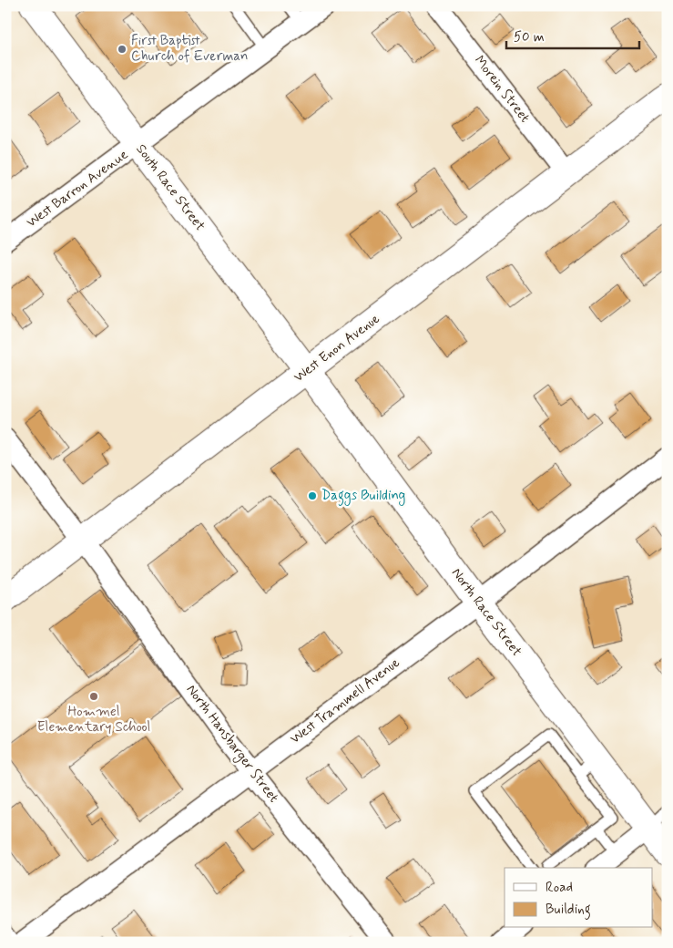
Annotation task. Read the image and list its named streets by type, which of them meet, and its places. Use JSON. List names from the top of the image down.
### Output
{
  "streets": {
    "main road": ["South Race Street", "West Enon Avenue", "North Race Street"],
    "street": [
      "Morein Street",
      "West Barron Avenue",
      "West Trammell Avenue",
      "North Hansbarger Street"
    ]
  },
  "crossings": [
    ["Morein Street", "West Enon Avenue"],
    ["South Race Street", "West Barron Avenue"],
    ["South Race Street", "West Enon Avenue"],
    ["South Race Street", "North Race Street"],
    ["West Enon Avenue", "North Race Street"],
    ["West Enon Avenue", "North Hansbarger Street"],
    ["North Race Street", "West Trammell Avenue"],
    ["West Trammell Avenue", "North Hansbarger Street"]
  ],
  "places": ["First Baptist Church of Everman", "Daggs Building", "Hommel Elementary School"],
  "legend": ["Road", "Building"],
  "scale_bar": "50 m"
}
